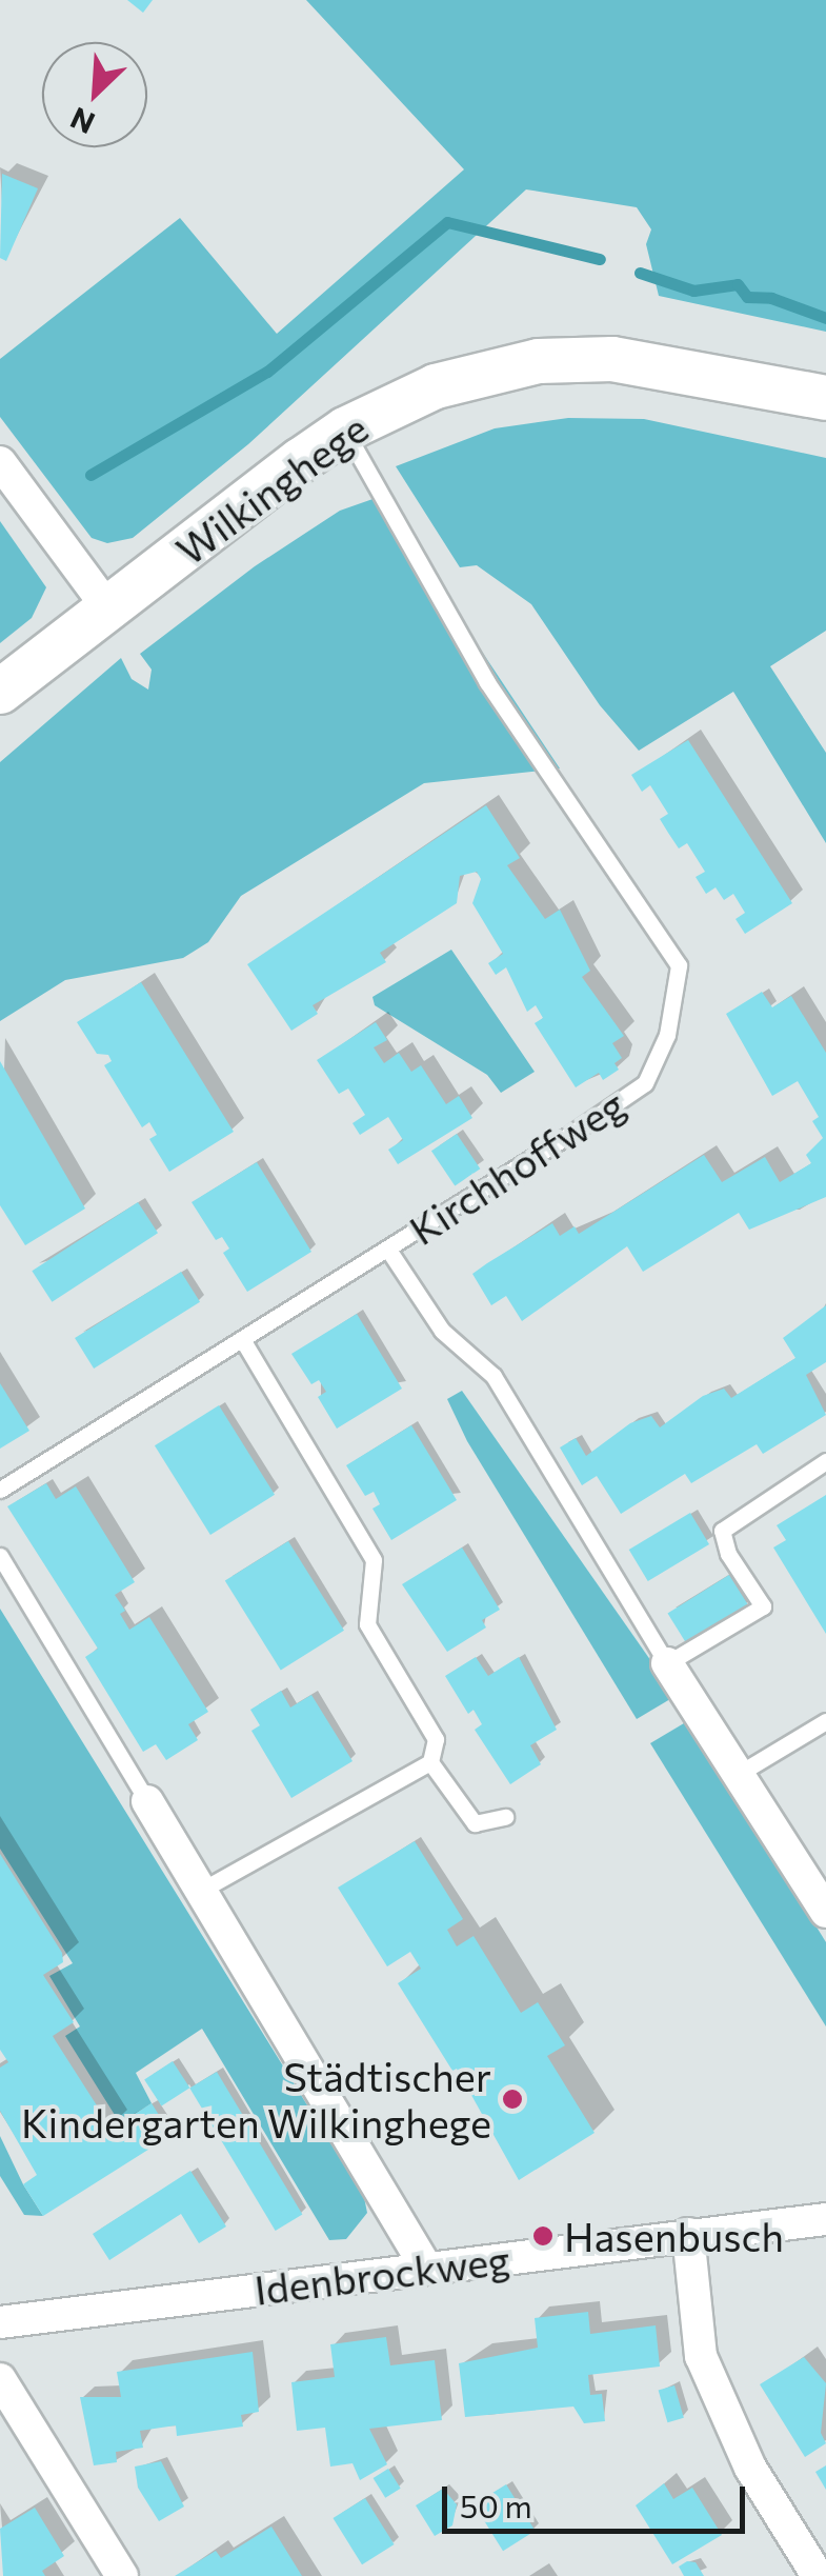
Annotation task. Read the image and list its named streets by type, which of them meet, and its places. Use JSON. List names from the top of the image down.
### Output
{
  "streets": {
    "street": ["Wilkinghege", "Kirchhoffweg", "Idenbrockweg"]
  },
  "crossings": [
    ["Wilkinghege", "Kirchhoffweg"]
  ],
  "places": ["Städtischer Kindergarten Wilkinghege", "Hasenbusch"],
  "scale_bar": "50 m",
  "north": "bottom left"
}
